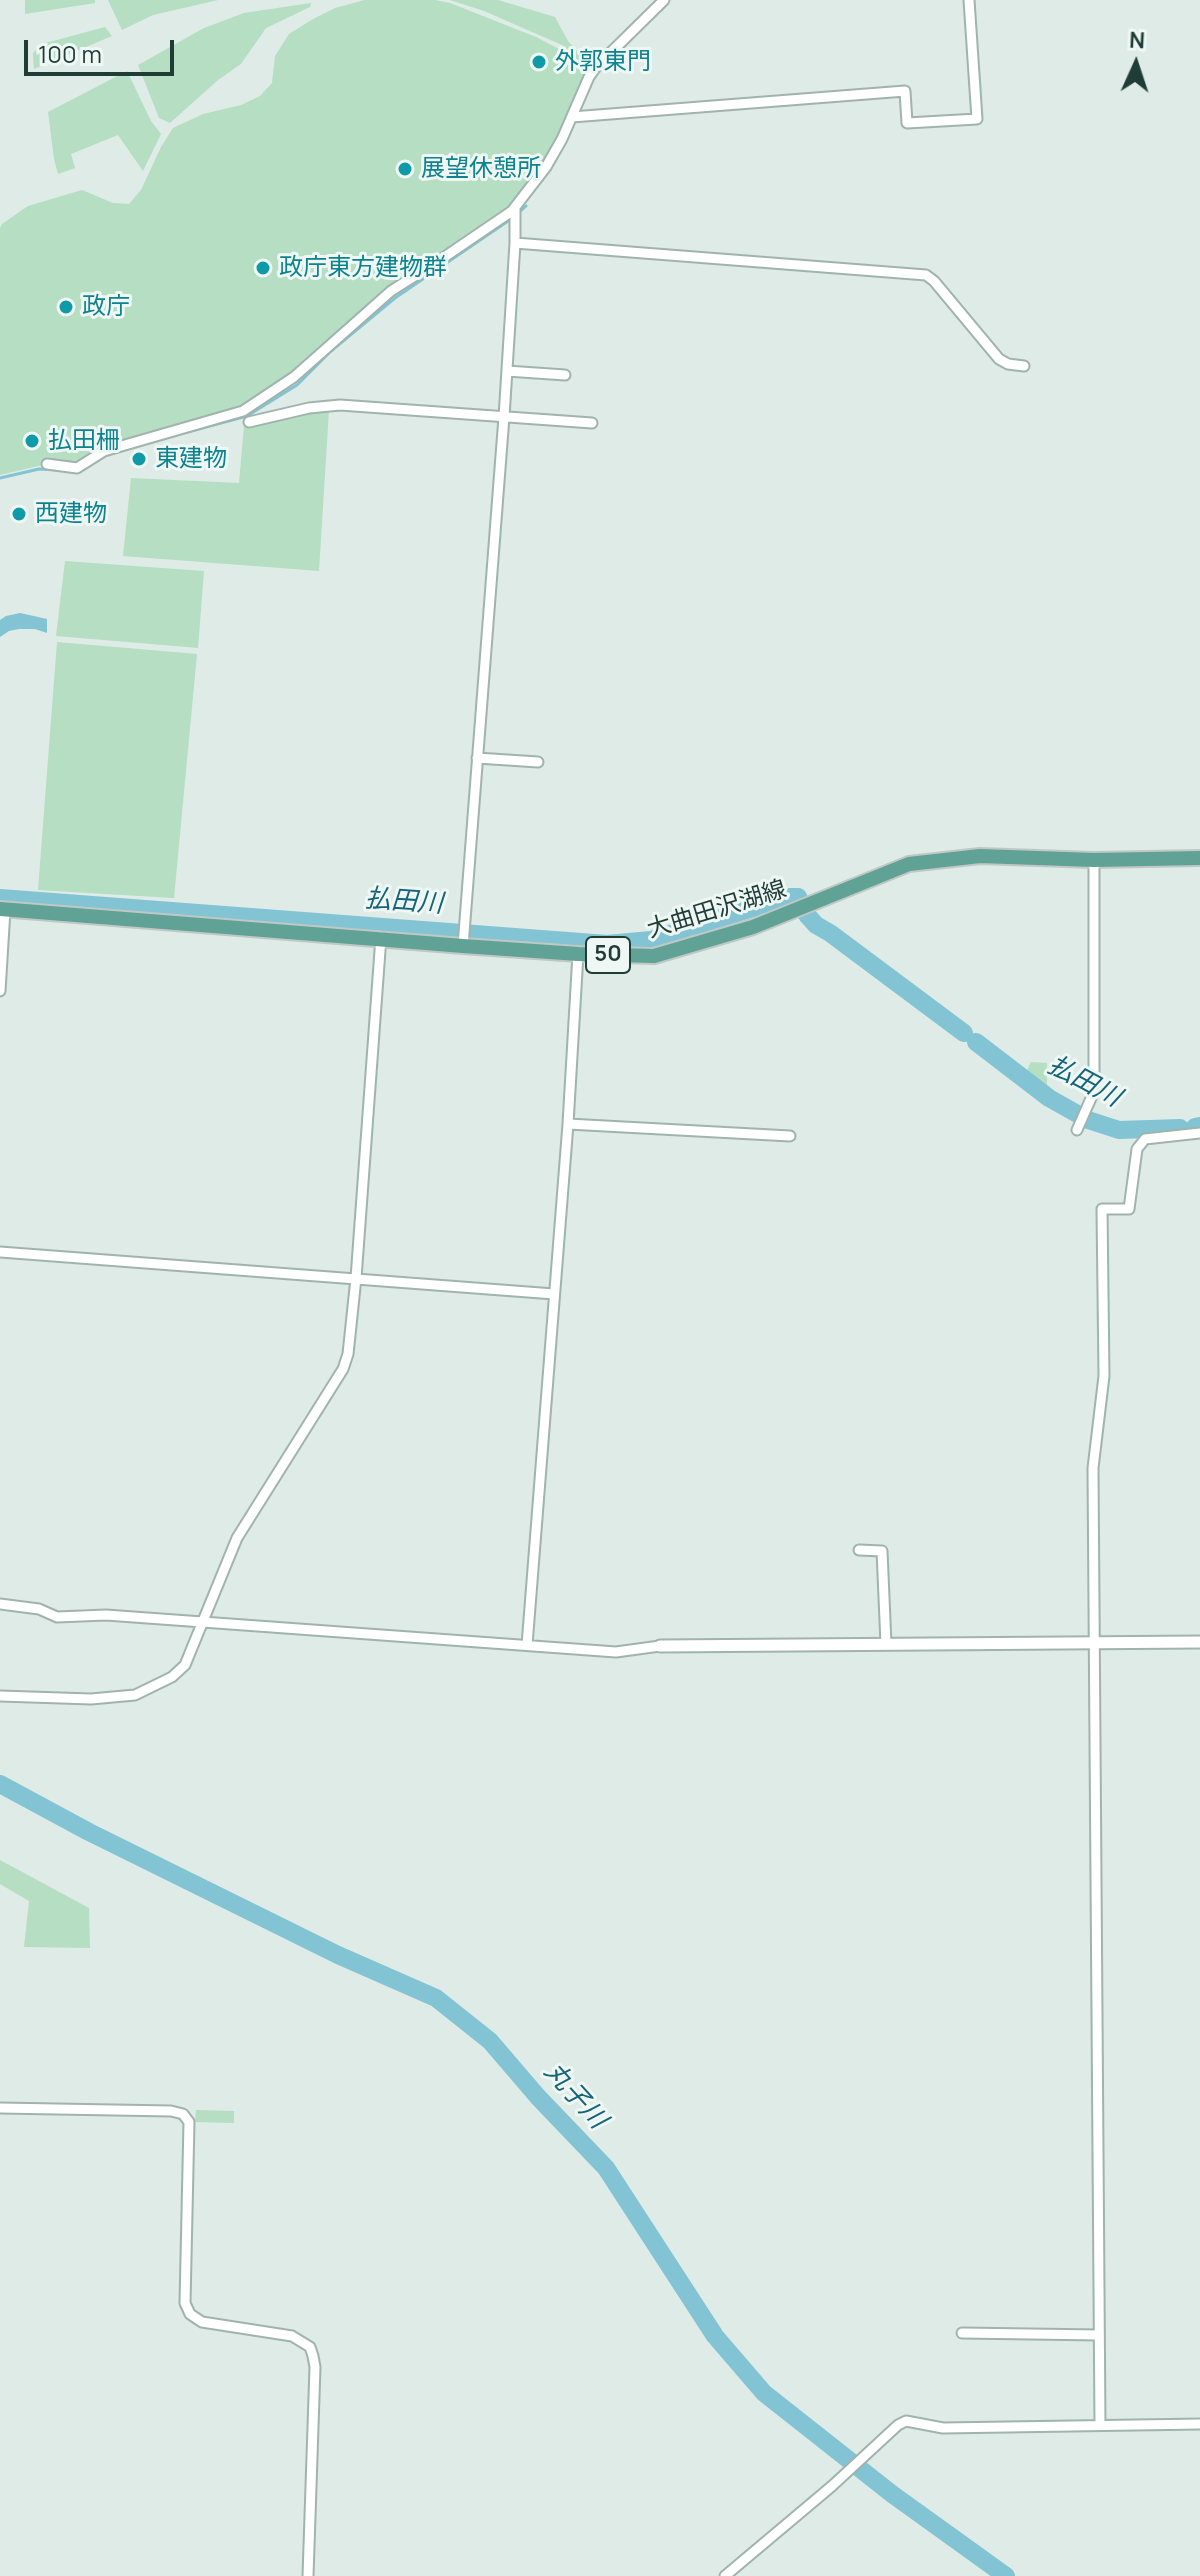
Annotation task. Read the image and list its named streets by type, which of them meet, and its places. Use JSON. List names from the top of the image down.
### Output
{
  "streets": {
    "main road": ["大曲田沢湖線", "50"]
  },
  "water": ["払田川", "丸子川"],
  "places": [
    "外郭東門",
    "展望休憩所",
    "政庁東方建物群",
    "政庁",
    "払田柵",
    "東建物",
    "西建物"
  ],
  "scale_bar": "100 m",
  "north": "top"
}
